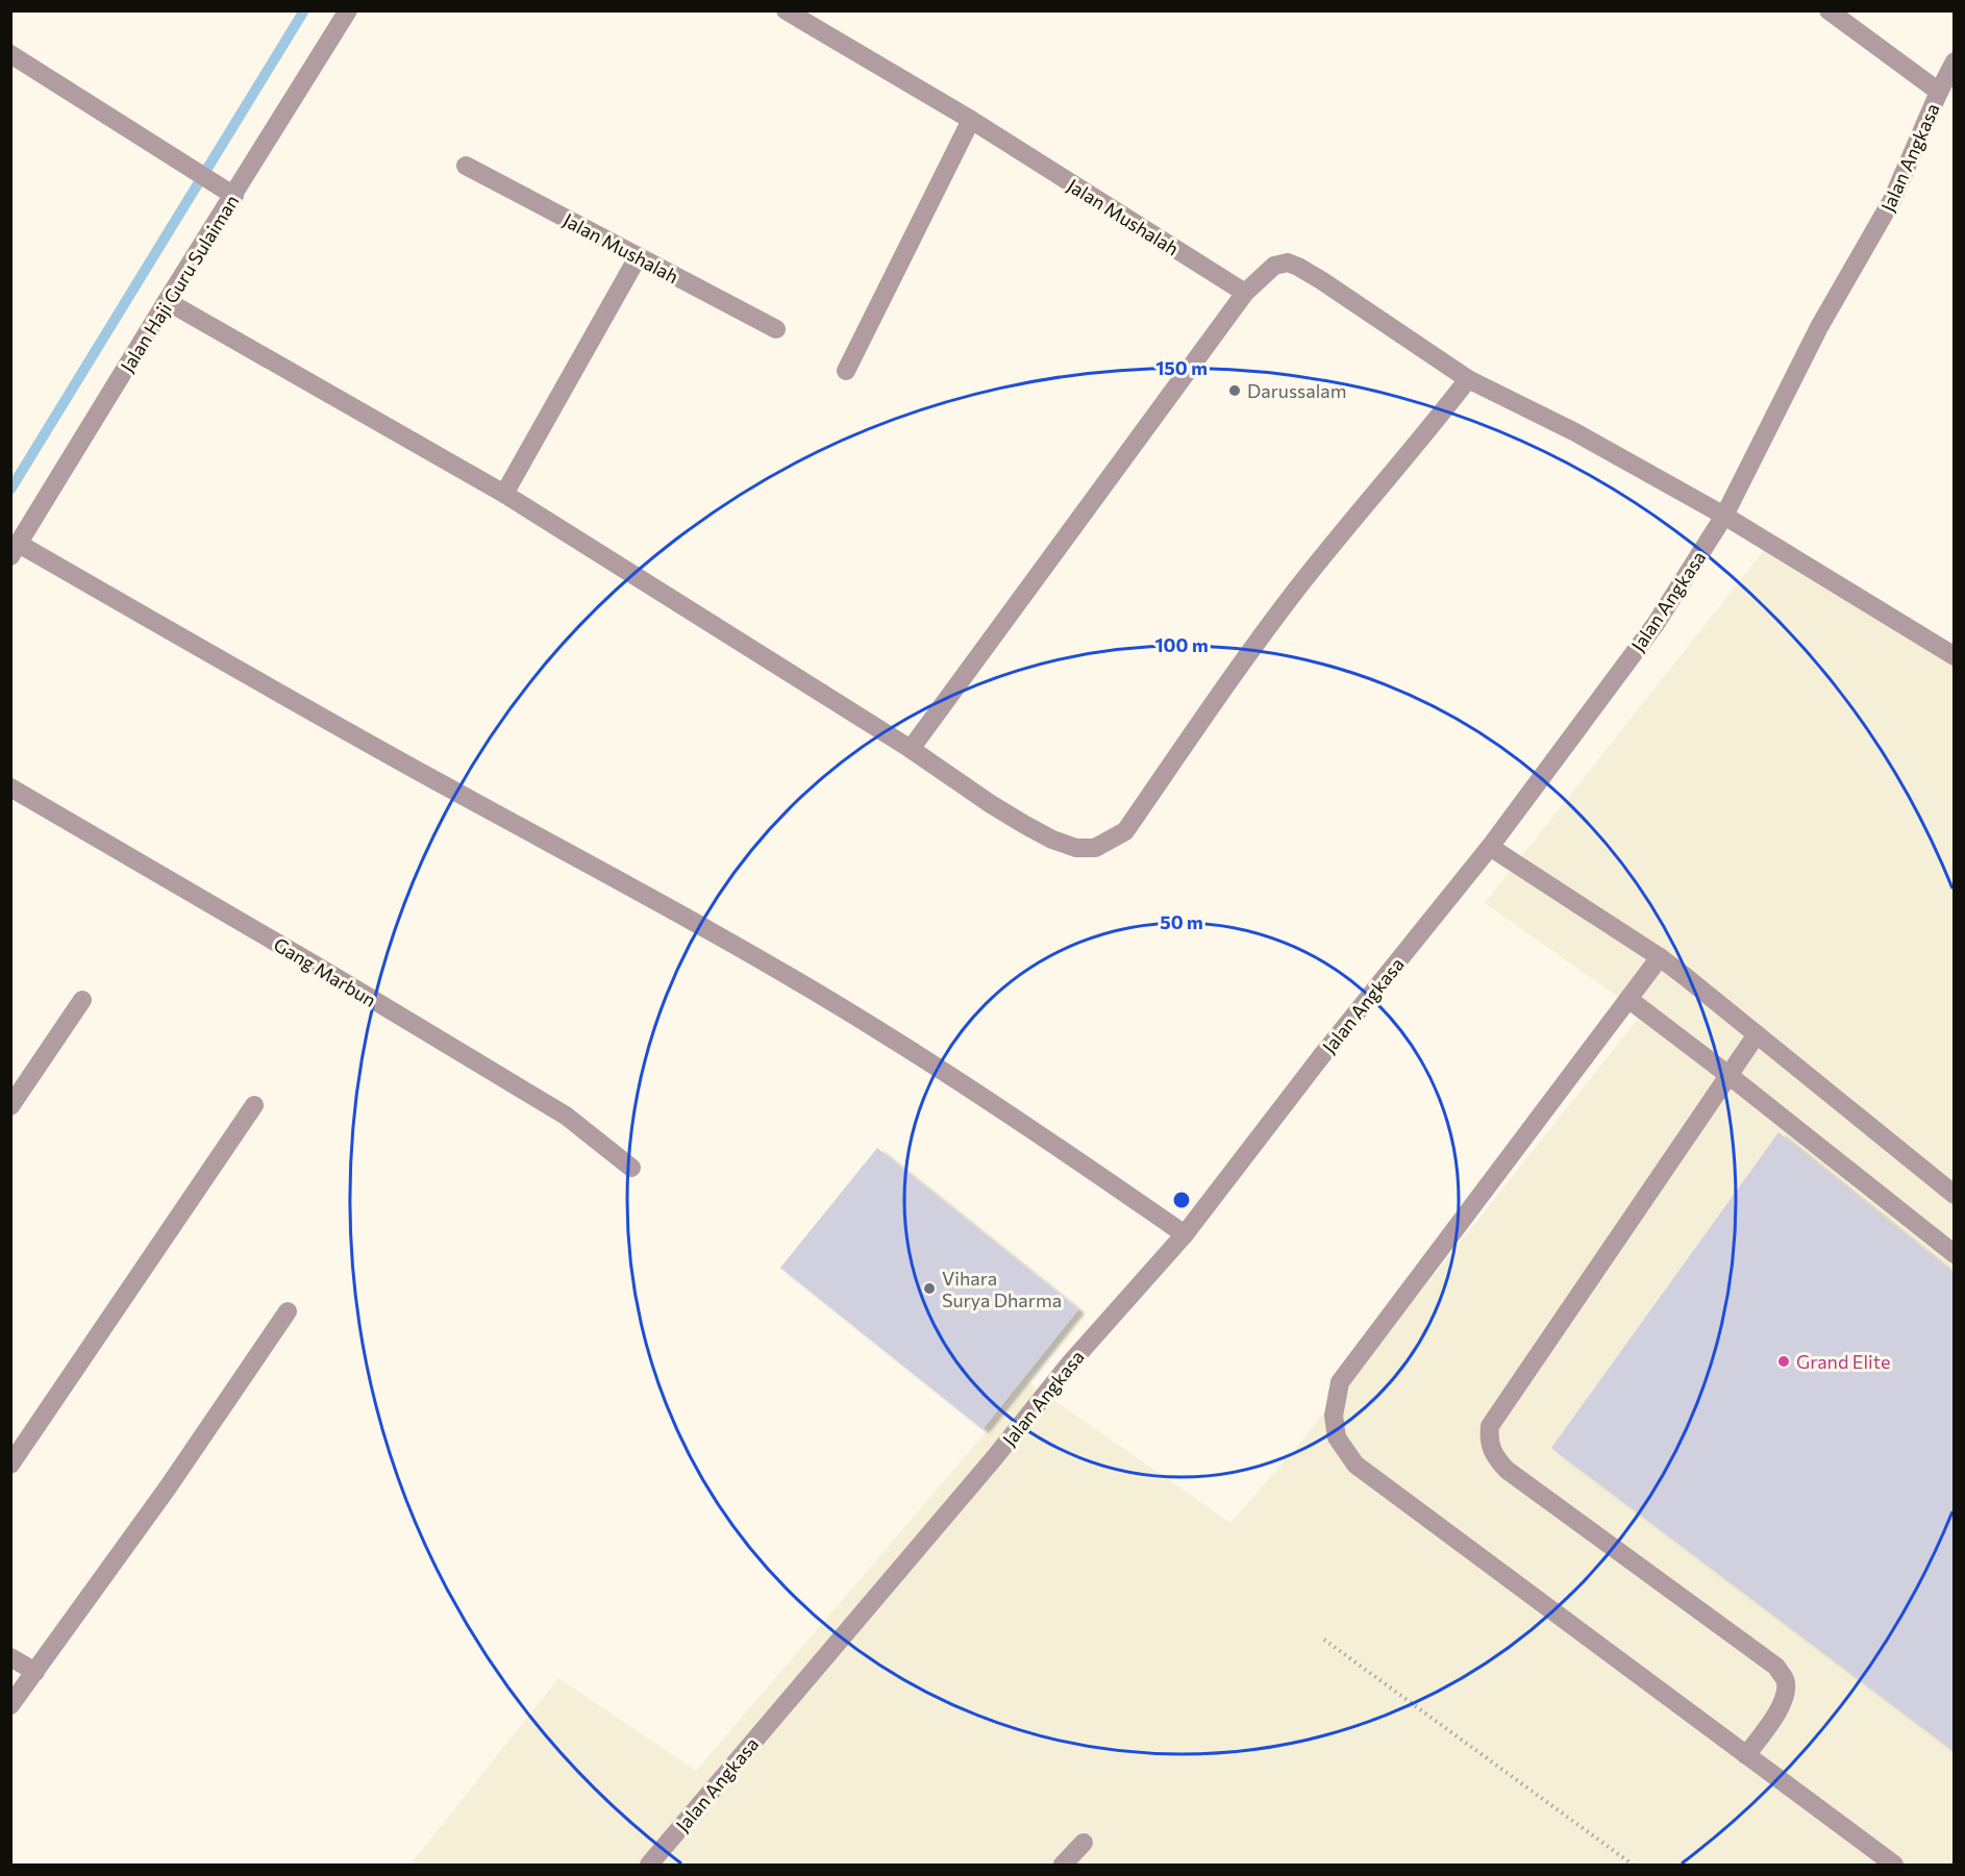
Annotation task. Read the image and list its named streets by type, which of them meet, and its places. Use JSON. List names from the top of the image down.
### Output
{
  "streets": {
    "street": [
      "Jalan Angkasa",
      "Jalan Mushalah",
      "Jalan Haji Guru Sulaiman",
      "Gang Marbun"
    ]
  },
  "places": ["Darussalam", "Vihara Surya Dharma", "Grand Elite"],
  "rings": ["150 m", "100 m", "50 m"]
}
